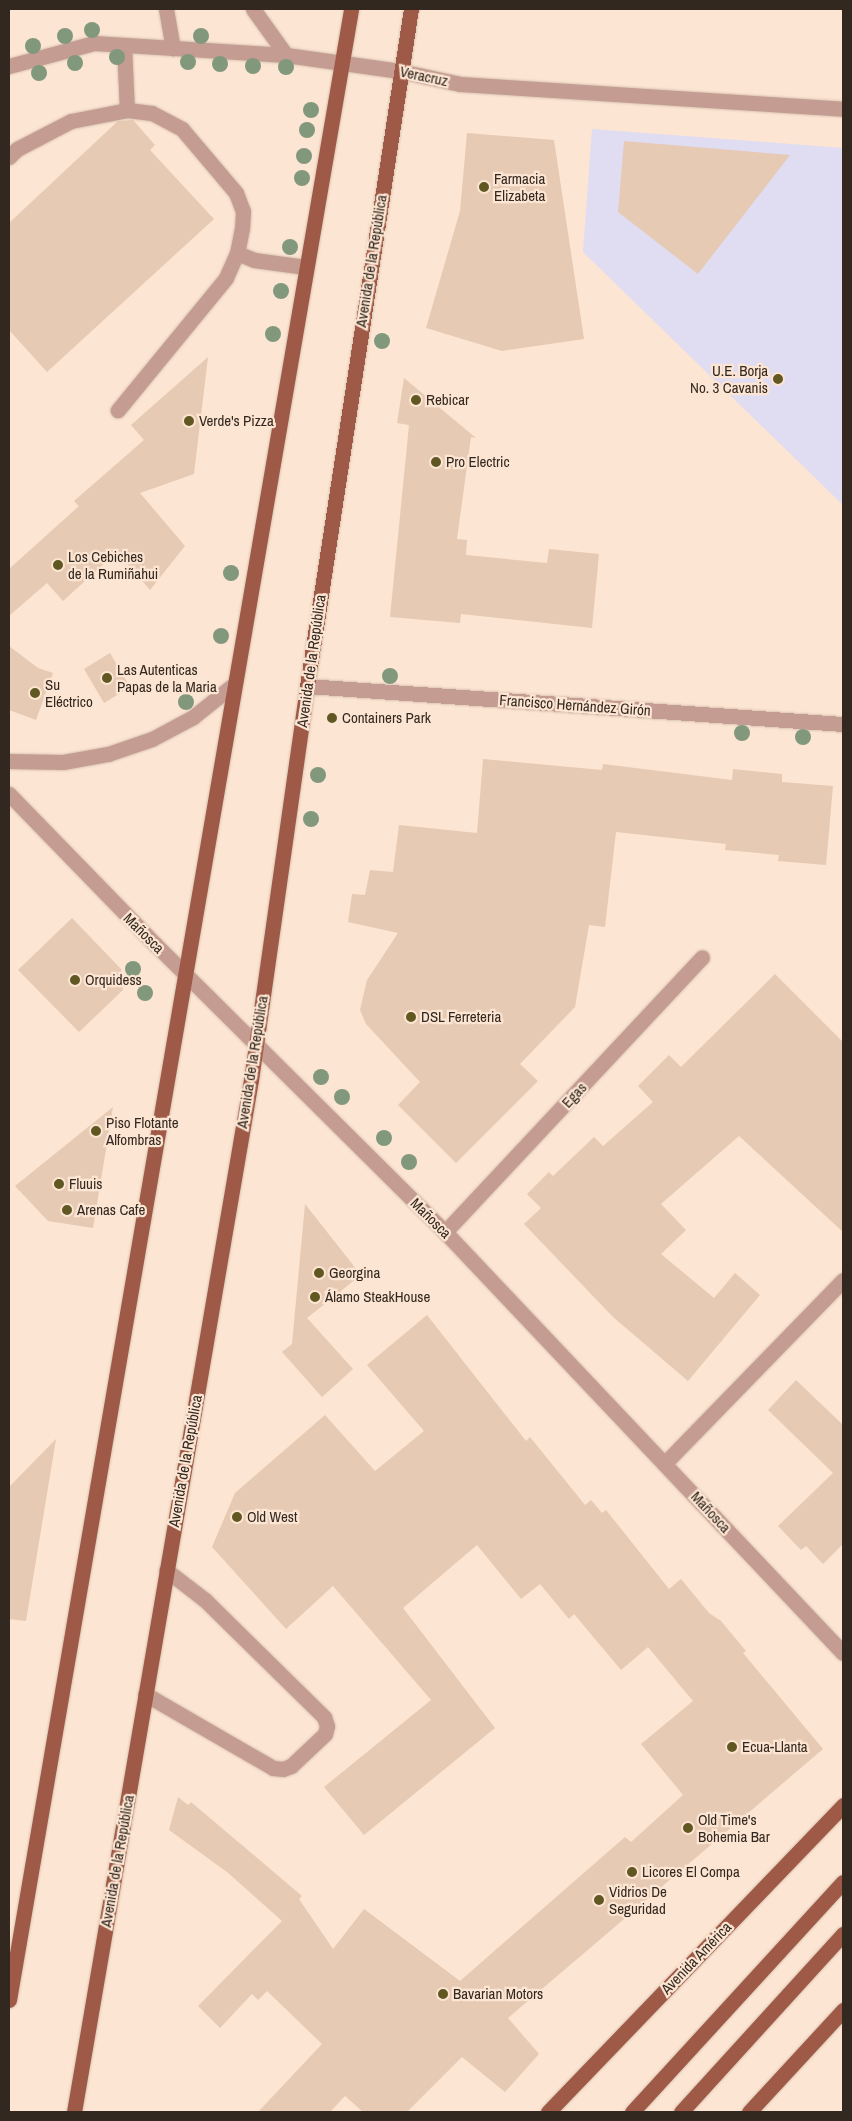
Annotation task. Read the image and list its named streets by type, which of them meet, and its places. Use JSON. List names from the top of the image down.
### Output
{
  "streets": {
    "main road": ["Avenida de la República", "Avenida América"],
    "street": [
      "Veracruz",
      "Francisco Hernández Girón",
      "Mañosca",
      "Egas"
    ]
  },
  "crossings": [
    ["Veracruz", "Avenida de la República"],
    ["Avenida de la República", "Francisco Hernández Girón"],
    ["Avenida de la República", "Mañosca"],
    ["Mañosca", "Egas"]
  ],
  "places": [
    "Farmacia Elizabeta",
    "U.E. Borja No. 3 Cavanis",
    "Rebicar",
    "Verde's Pizza",
    "Pro Electric",
    "Los Cebiches de la Rumiñahui",
    "Las Autenticas Papas de la Maria",
    "Su Eléctrico",
    "Containers Park",
    "Orquidess",
    "DSL Ferreteria",
    "Piso Flotante Alfombras",
    "Fluuis",
    "Arenas Cafe",
    "Georgina",
    "Álamo SteakHouse",
    "Old West",
    "Ecua-Llanta",
    "Old Time's Bohemia Bar",
    "Licores El Compa",
    "Vidrios De Seguridad",
    "Bavarian Motors"
  ]
}
